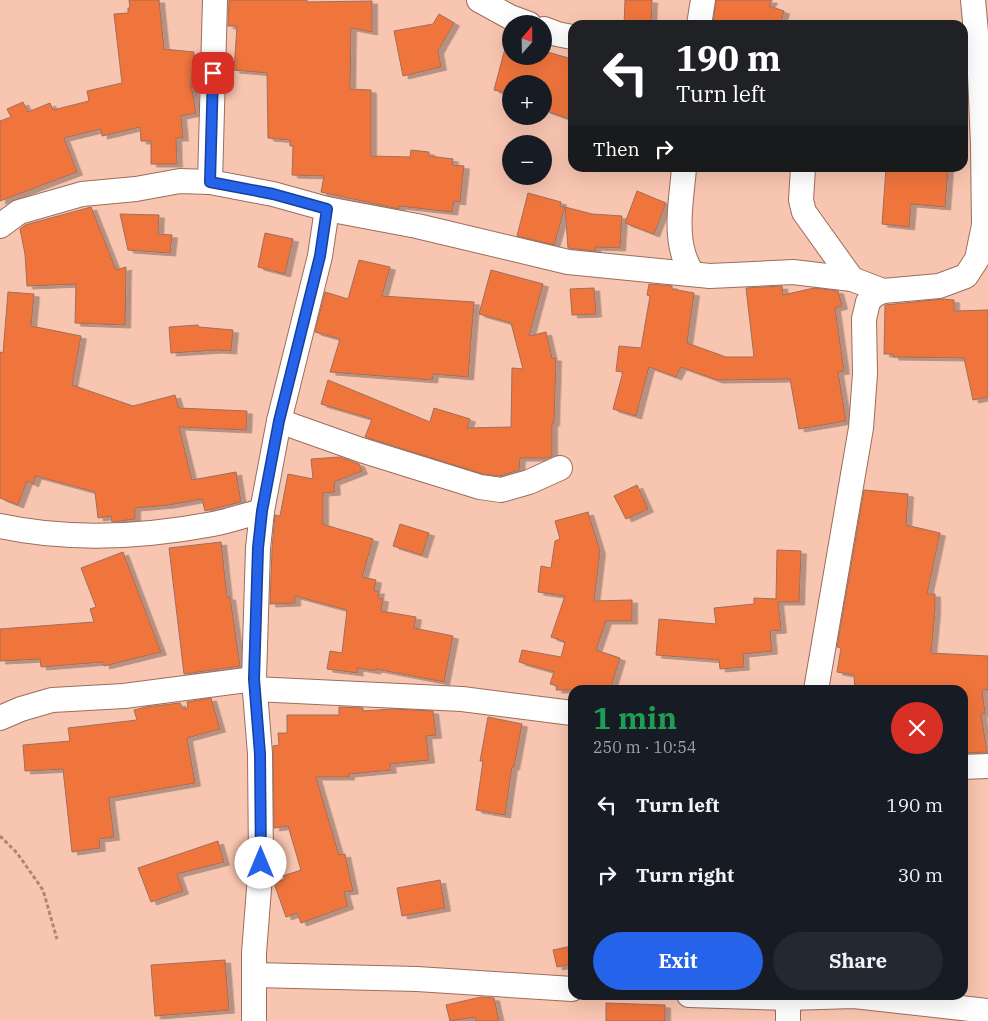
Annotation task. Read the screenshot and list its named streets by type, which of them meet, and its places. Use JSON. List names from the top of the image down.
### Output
{
  "north": "top",
  "page": {
    "map_buttons": ["+", "−"],
    "turn": ["190 m", "Turn left"],
    "then": "Then",
    "heading": ["1 min", "250 m · 10:54"],
    "list": [
      {
        "name": "Turn left",
        "value": "190 m"
      },
      {
        "name": "Turn right",
        "value": "30 m"
      }
    ],
    "buttons": ["Exit", "Share"]
  }
}
